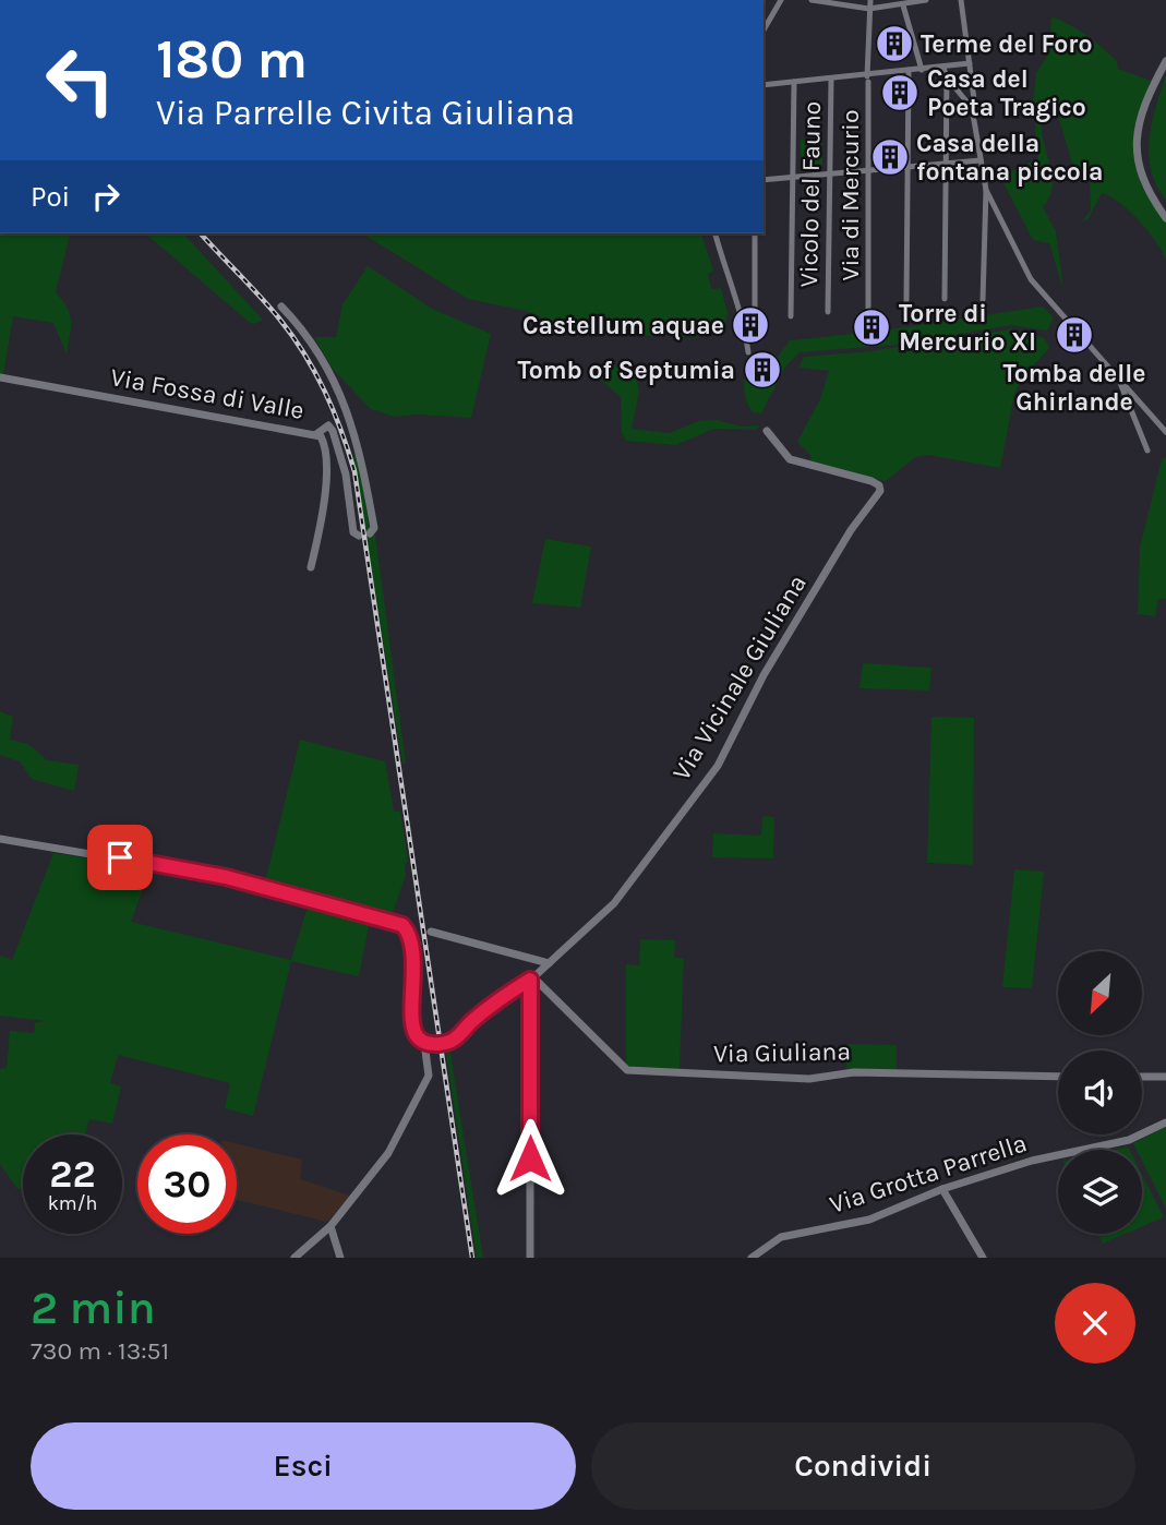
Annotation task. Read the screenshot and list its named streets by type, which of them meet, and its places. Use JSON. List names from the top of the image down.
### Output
{
  "streets": {
    "street": [
      "Vicolo del Fauno",
      "Via di Mercurio",
      "Via Fossa di Valle",
      "Via Vicinale Giuliana",
      "Via Giuliana",
      "Via Grotta Parrella"
    ]
  },
  "crossings": [
    ["Via Vicinale Giuliana", "Via Giuliana"]
  ],
  "places": {
    "building": [
      "Terme del Foro",
      "Casa del Poeta Tragico",
      "Casa della fontana piccola",
      "Castellum aquae",
      "Torre di Mercurio XI",
      "Tomba delle Ghirlande",
      "Tomb of Septumia"
    ]
  },
  "north": "bottom left",
  "page": {
    "turn": ["180 m", "Via Parrelle Civita Giuliana"],
    "then": "Poi",
    "speed": "22 km/h",
    "limit": "30",
    "heading": ["2 min", "730 m · 13:51"],
    "buttons": ["Esci", "Condividi"]
  }
}
